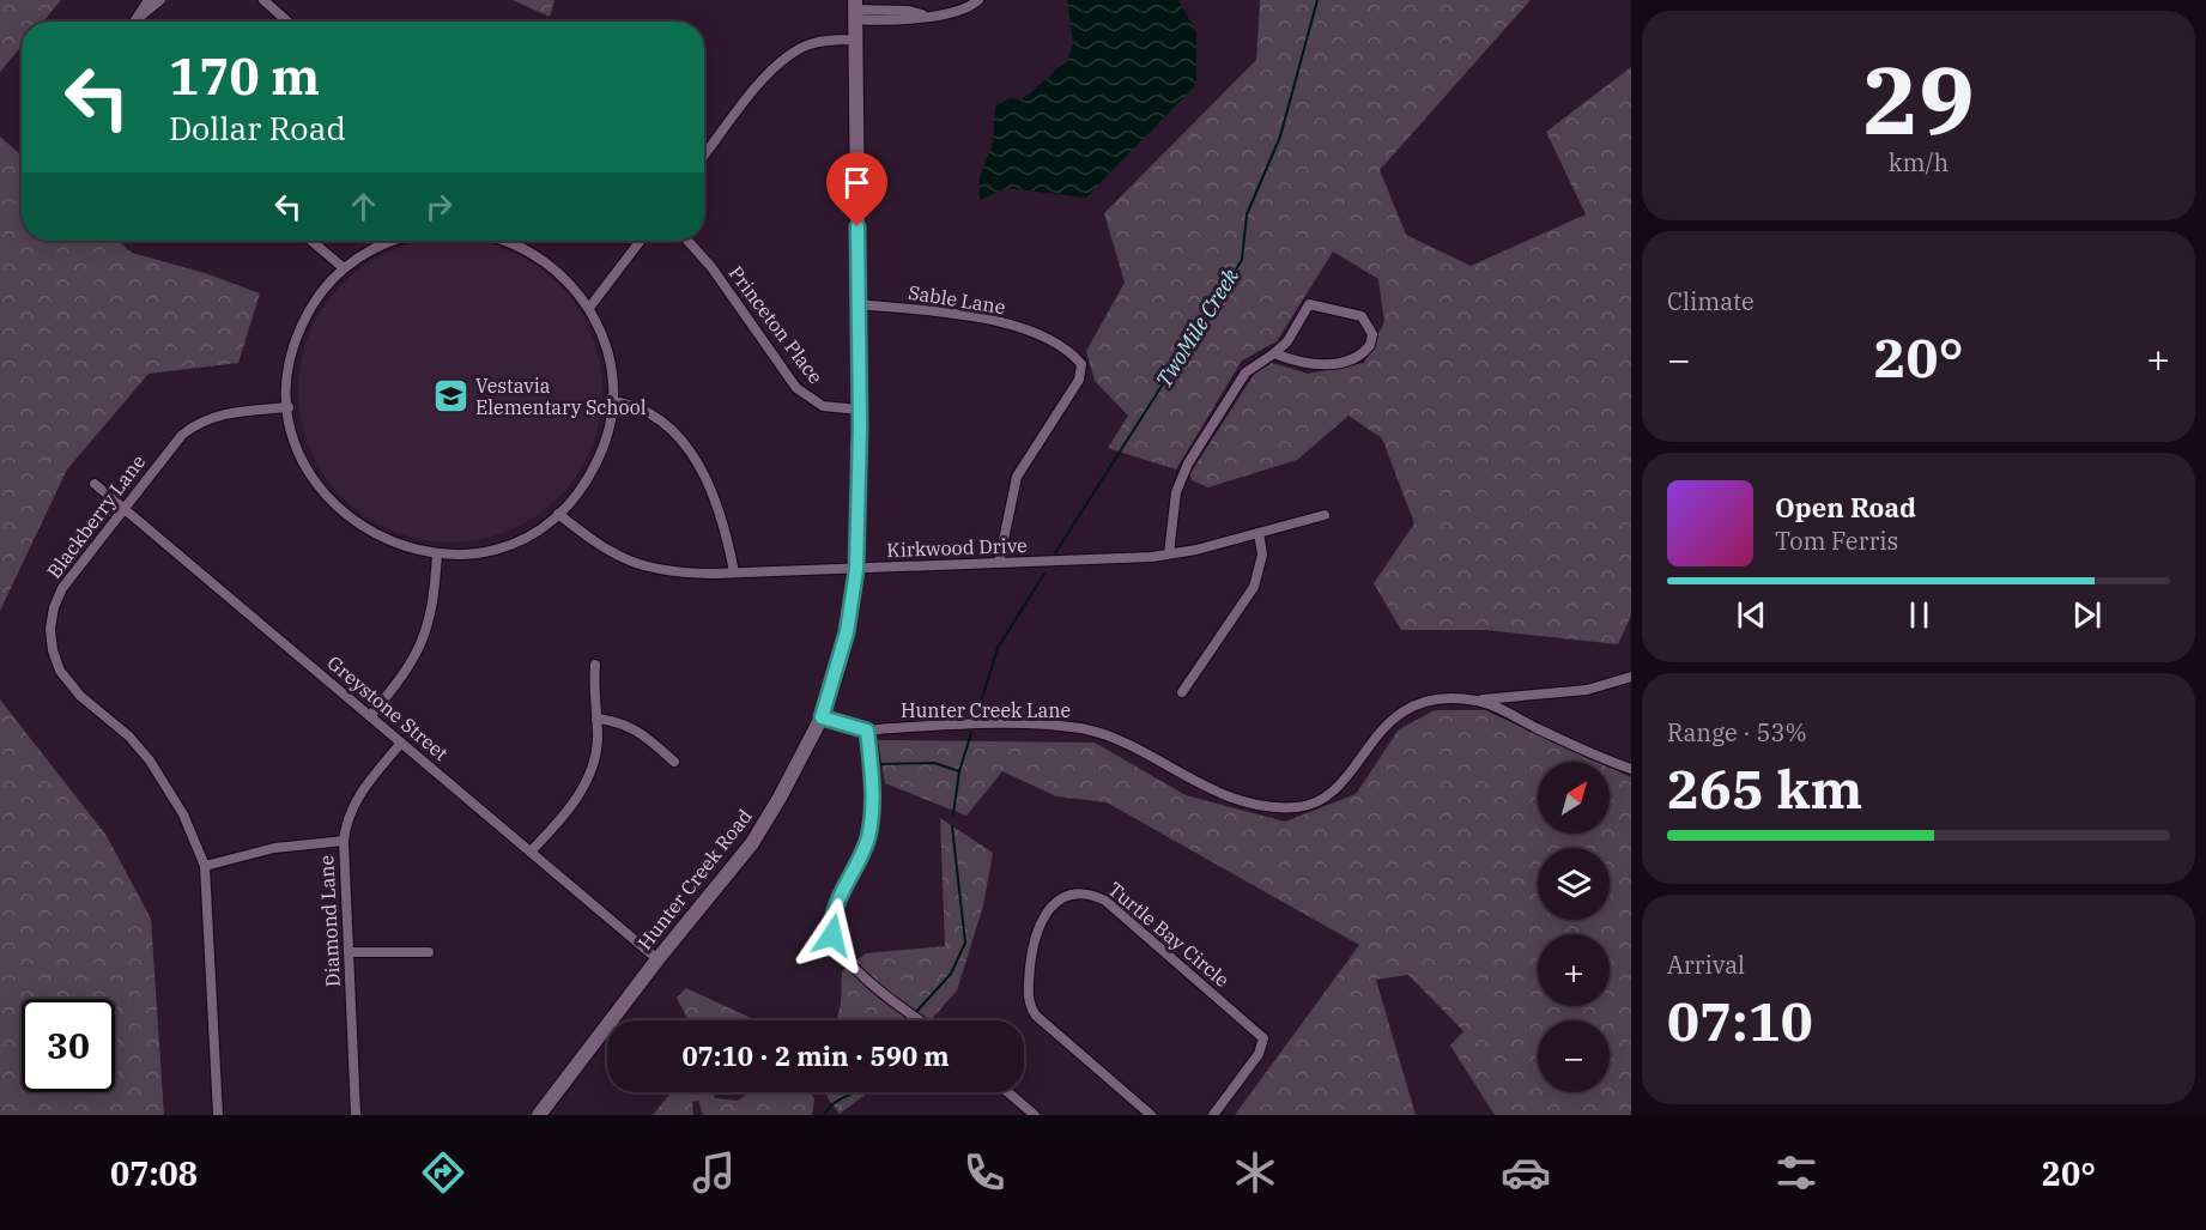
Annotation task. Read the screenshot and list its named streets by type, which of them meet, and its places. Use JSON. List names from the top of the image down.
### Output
{
  "streets": {
    "main road": ["Hunter Creek Road"],
    "street": [
      "Sable Lane",
      "Princeton Place",
      "Blackberry Lane",
      "Kirkwood Drive",
      "Greystone Street",
      "Hunter Creek Lane",
      "Diamond Lane",
      "Turtle Bay Circle"
    ]
  },
  "crossings": [
    ["Sable Lane", "Kirkwood Drive"],
    ["Sable Lane", "Hunter Creek Road"],
    ["Princeton Place", "Hunter Creek Road"],
    ["Blackberry Lane", "Greystone Street"],
    ["Kirkwood Drive", "Hunter Creek Road"],
    ["Greystone Street", "Hunter Creek Road"],
    ["Greystone Street", "Diamond Lane"],
    ["Hunter Creek Lane", "Hunter Creek Road"]
  ],
  "water": ["TwoMile Creek"],
  "places": {
    "school or university": ["Vestavia Elementary School"]
  },
  "north": "top right",
  "page": {
    "tile": [
      ["29", "km/h"],
      "Climate",
      ["Range · 53%", "265 km"],
      ["Arrival", "07:10"]
    ],
    "turn": ["170 m", "Dollar Road"],
    "heat": ["−", "20°", "+"],
    "song": ["Open Road", "Tom Ferris"],
    "map_buttons": ["+", "−"],
    "limit": "30",
    "trip": "07:10 · 2 min · 590 m",
    "tabs": ["07:08", "20°"]
  }
}
